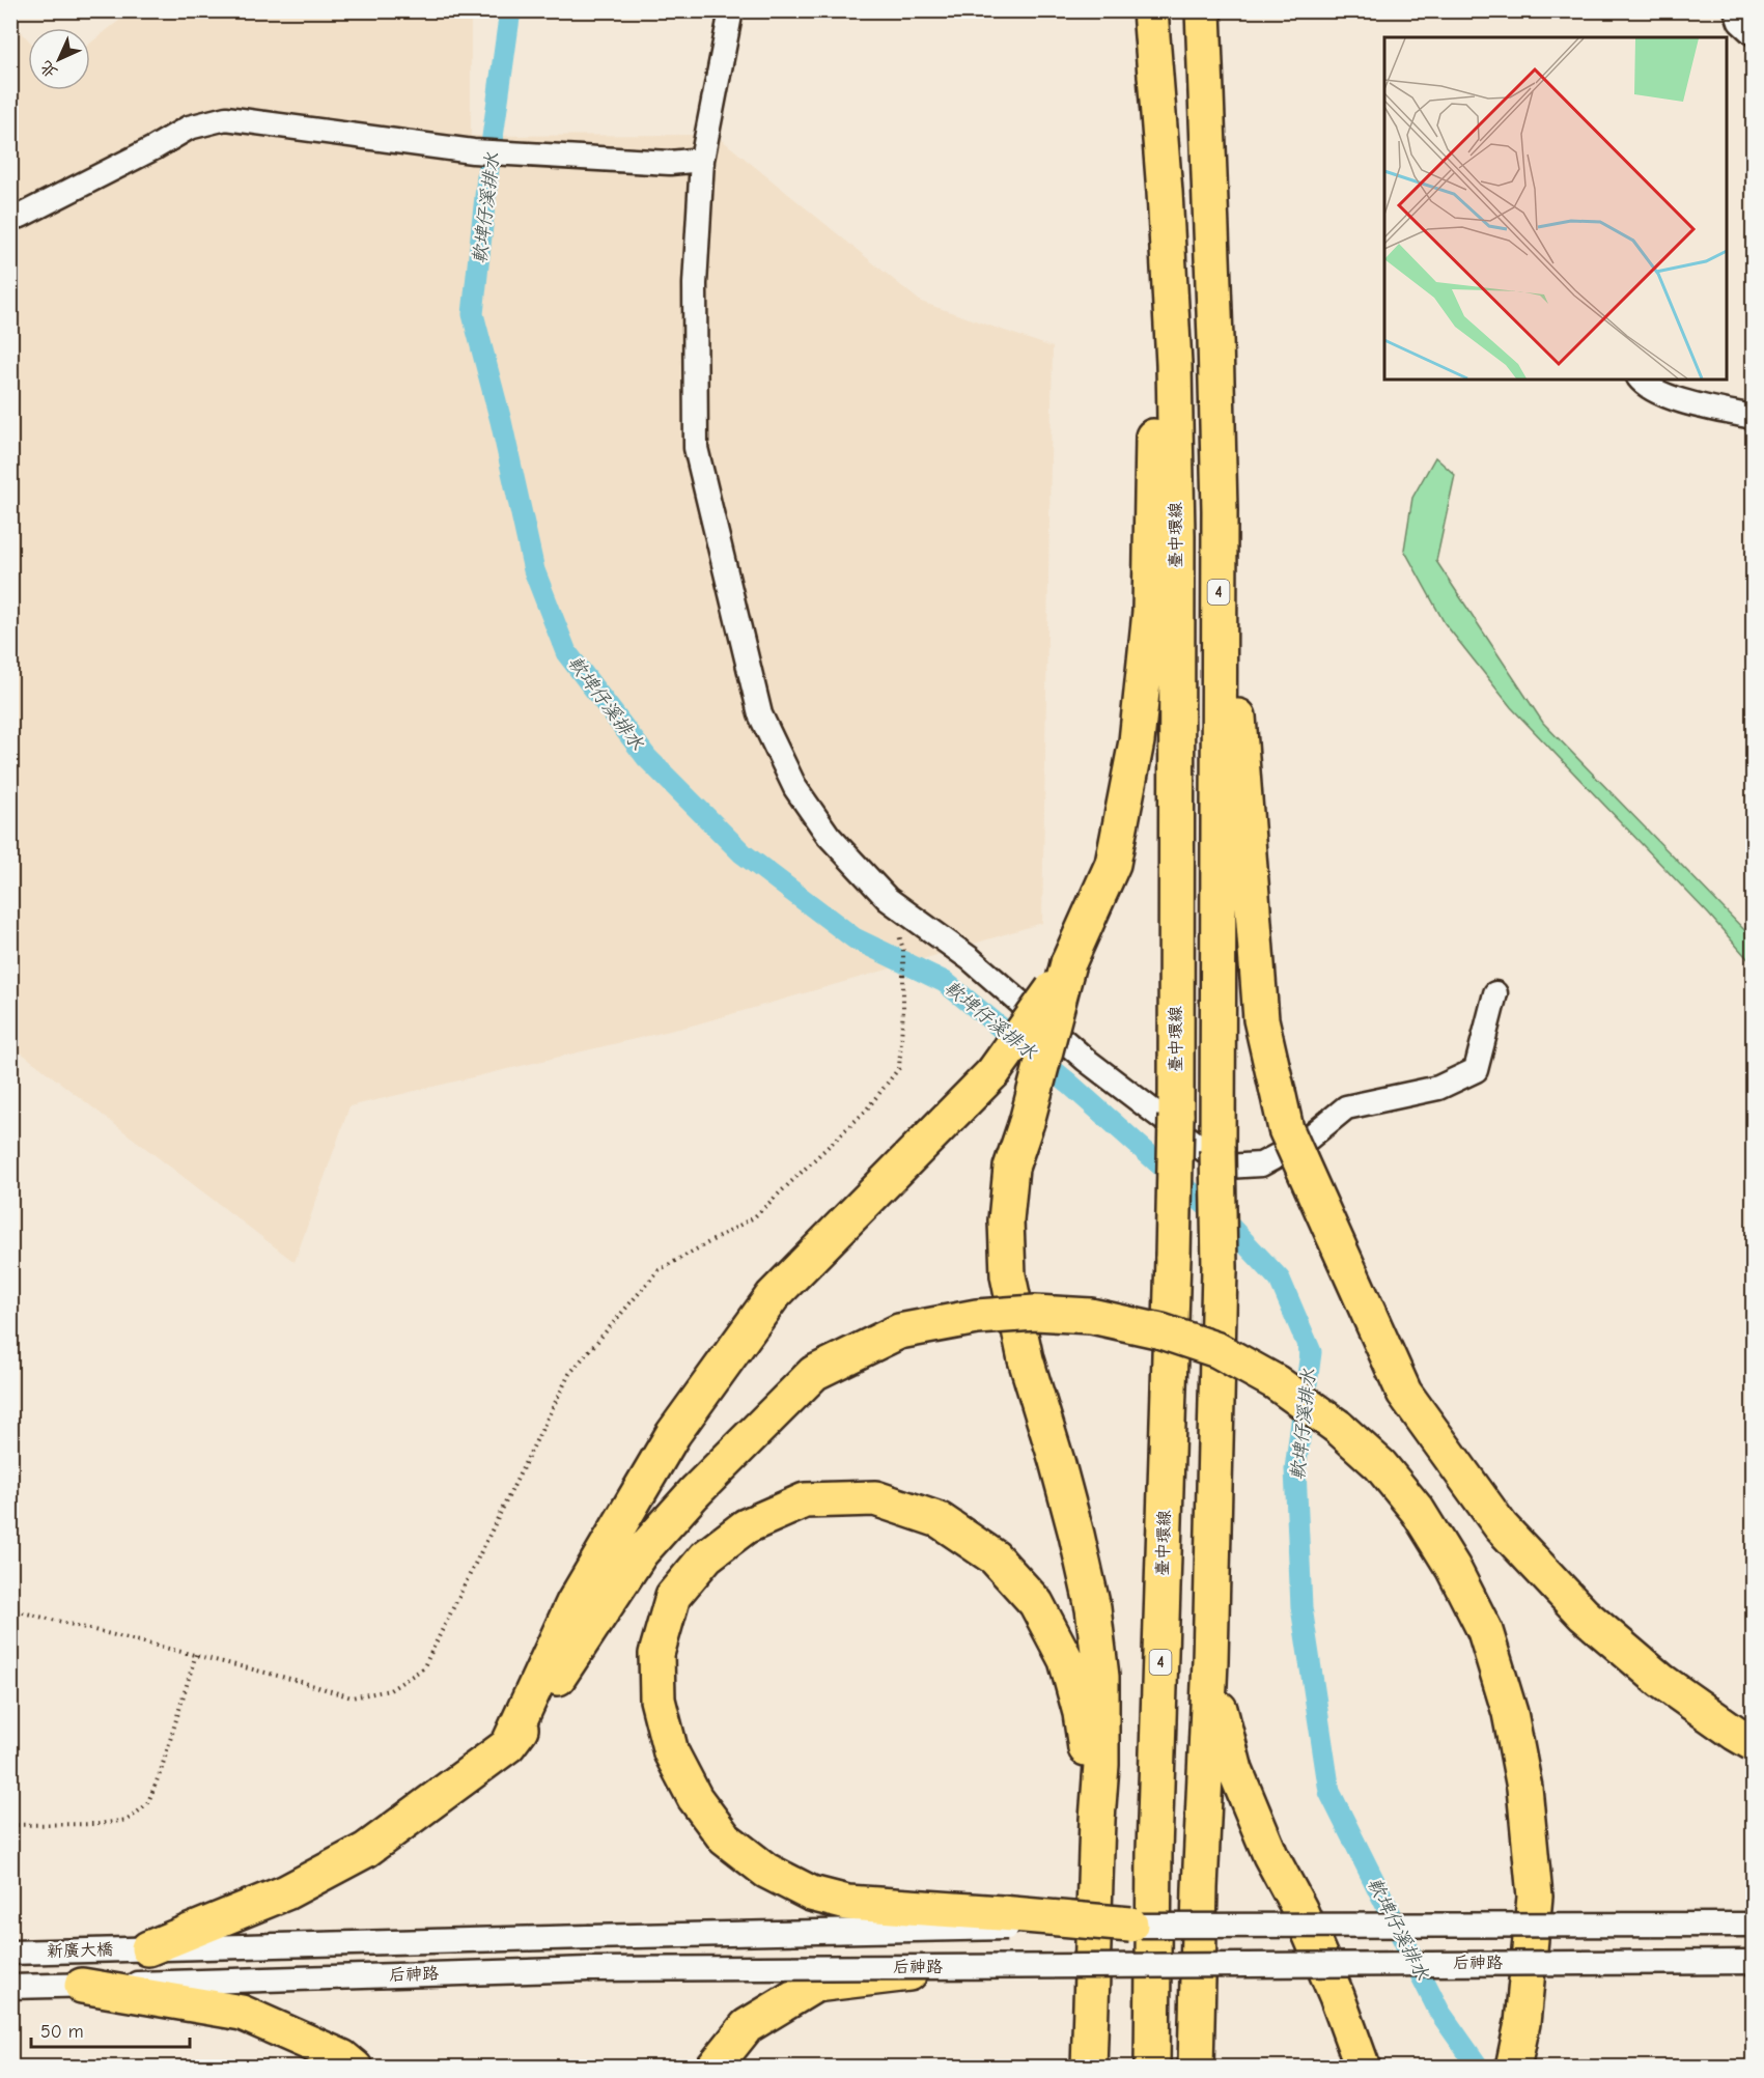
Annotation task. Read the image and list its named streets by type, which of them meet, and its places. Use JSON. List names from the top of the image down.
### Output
{
  "streets": {
    "highway": ["臺中環線", "4"],
    "street": ["新廣大橋", "后神路"]
  },
  "crossings": [
    ["新廣大橋", "后神路"]
  ],
  "water": ["軟埤仔溪排水"],
  "scale_bar": "50 m",
  "north": "bottom left"
}
